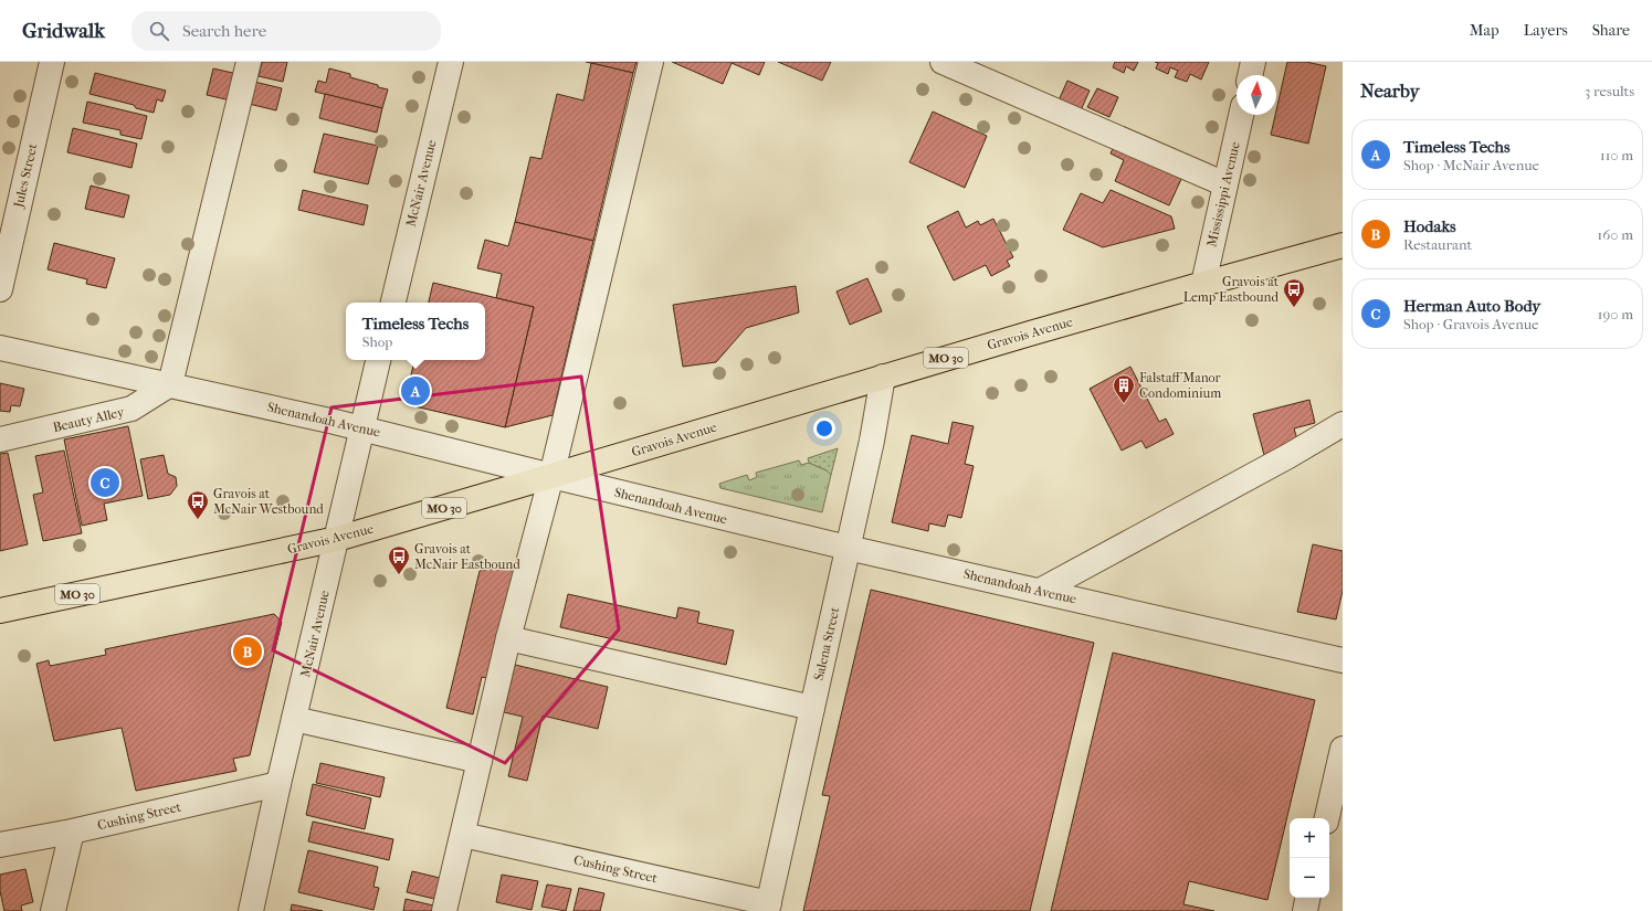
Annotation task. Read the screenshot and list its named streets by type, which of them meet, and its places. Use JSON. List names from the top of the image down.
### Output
{
  "streets": {
    "main road": ["Gravois Avenue", "MO 30"],
    "street": [
      "Jules Street",
      "McNair Avenue",
      "Mississippi Avenue",
      "Beauty Alley",
      "Shenandoah Avenue",
      "Salena Street",
      "Cushing Street"
    ]
  },
  "crossings": [
    ["McNair Avenue", "Gravois Avenue"],
    ["McNair Avenue", "Shenandoah Avenue"],
    ["McNair Avenue", "Cushing Street"],
    ["Mississippi Avenue", "Gravois Avenue"],
    ["Gravois Avenue", "Shenandoah Avenue"],
    ["Gravois Avenue", "Salena Street"],
    ["Beauty Alley", "Shenandoah Avenue"],
    ["Shenandoah Avenue", "Salena Street"],
    ["Salena Street", "Cushing Street"]
  ],
  "places": {
    "bus stop": ["Gravois at Lemp Eastbound", "Gravois at McNair Westbound", "Gravois at McNair Eastbound"],
    "building": ["Falstaff Manor Condominium"]
  },
  "north": "top",
  "page": {
    "header": "Gridwalk",
    "search": "Search here",
    "nav": ["Map", "Layers", "Share"],
    "heading": ["Nearby", "3 results"],
    "list": [
      {
        "mark": "A",
        "name": "Timeless Techs",
        "note": "Shop · McNair Avenue",
        "value": "110 m"
      },
      {
        "mark": "B",
        "name": "Hodaks",
        "note": "Restaurant",
        "value": "160 m"
      },
      {
        "mark": "C",
        "name": "Herman Auto Body",
        "note": "Shop · Gravois Avenue",
        "value": "190 m"
      }
    ],
    "popup": ["Timeless Techs", "Shop"],
    "pins": ["A", "C", "B"],
    "map_buttons": ["+", "−"]
  }
}
